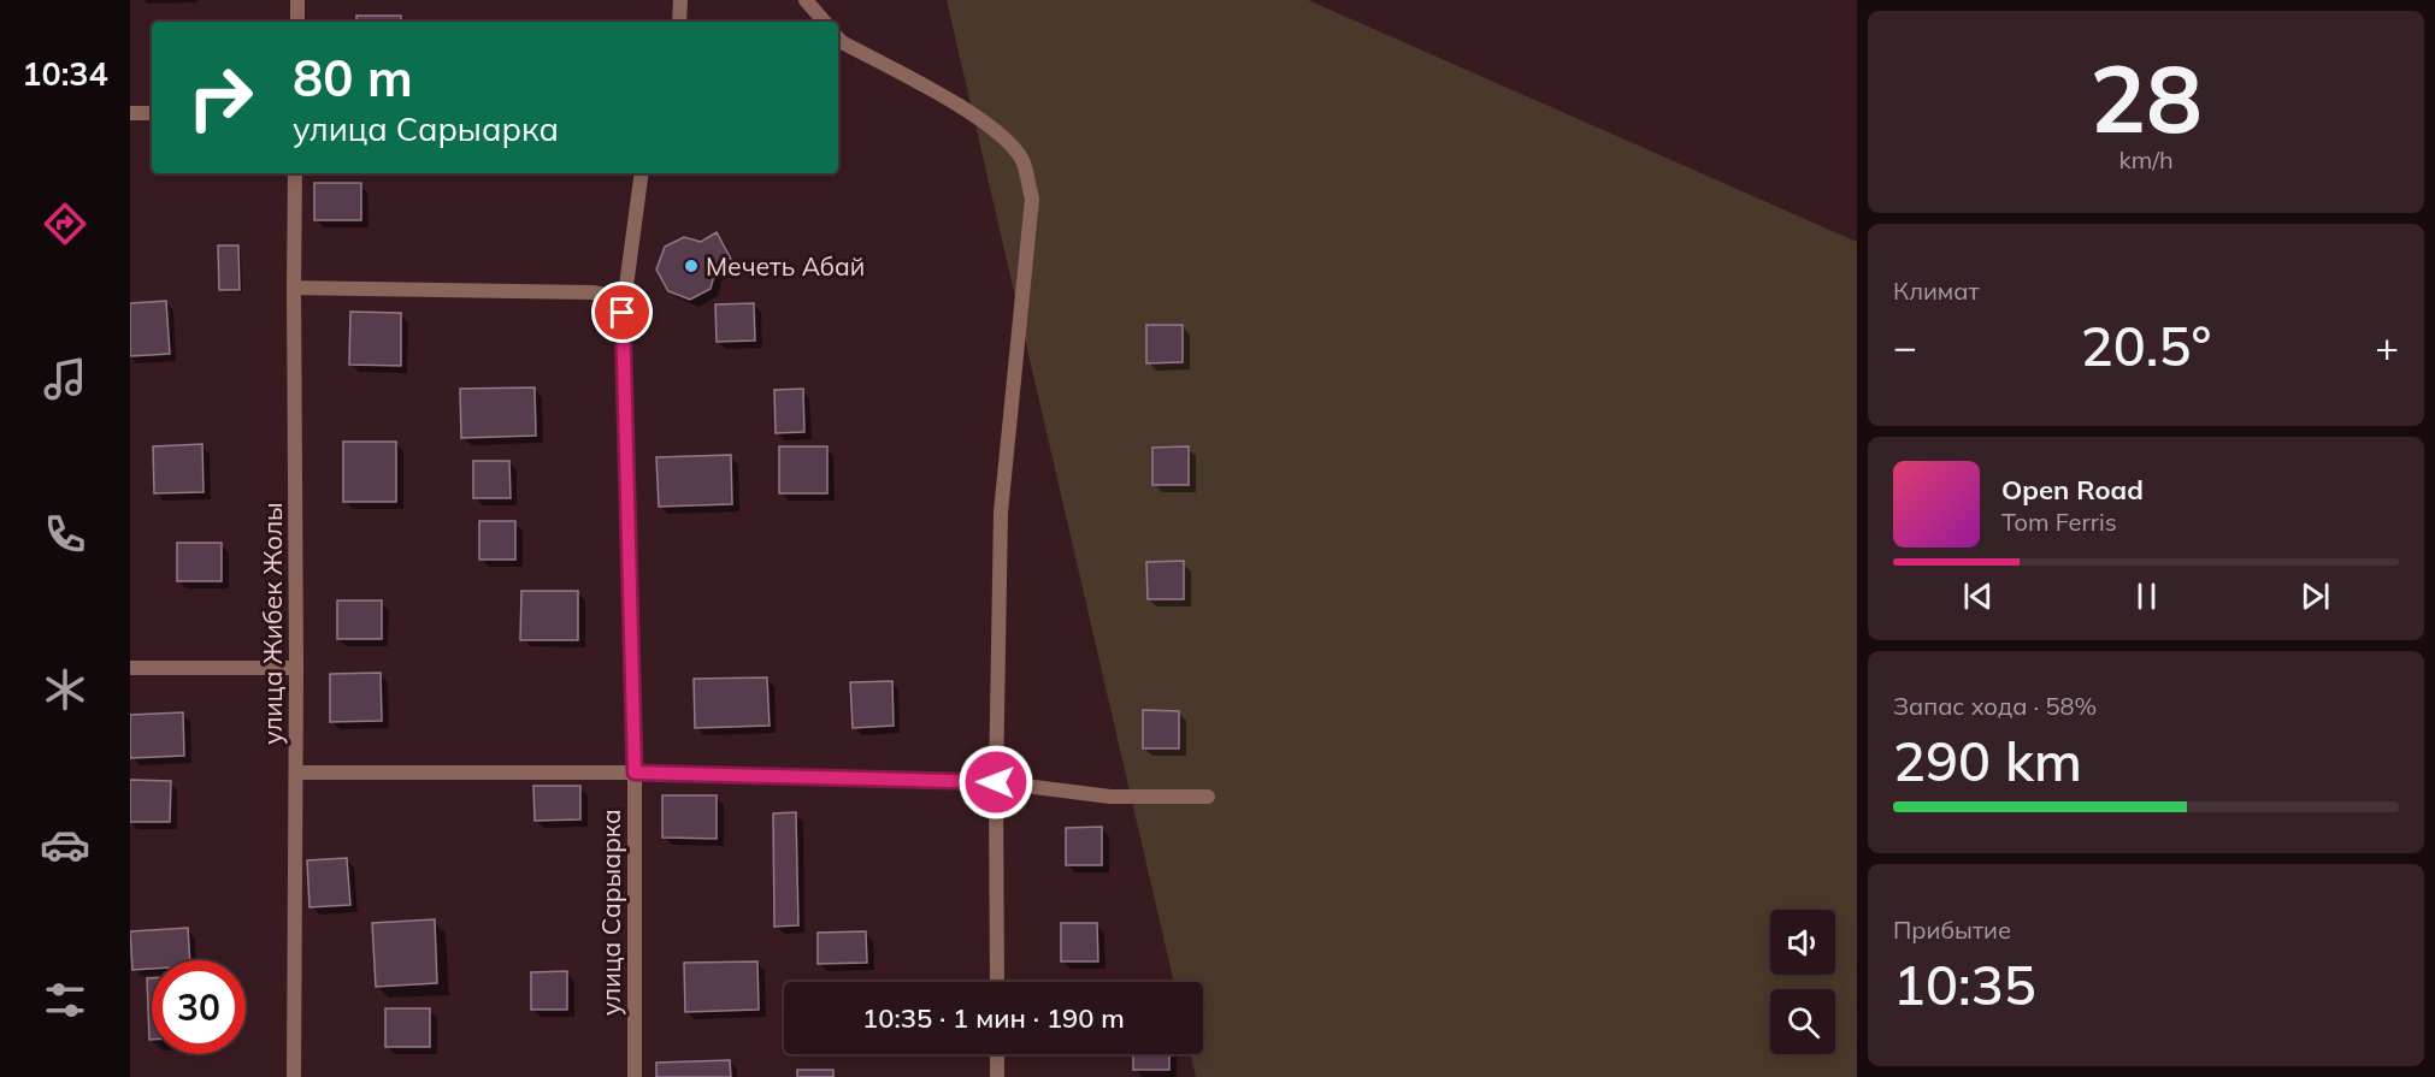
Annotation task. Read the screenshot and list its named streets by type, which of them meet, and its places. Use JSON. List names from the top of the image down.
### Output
{
  "streets": {
    "street": ["улица Жибек Жолы", "улица Сарыарка"]
  },
  "places": ["Мечеть Абай"],
  "page": {
    "tabs": "10:34",
    "tile": [
      ["28", "km/h"],
      "Климат",
      ["Запас хода · 58%", "290 km"],
      ["Прибытие", "10:35"]
    ],
    "turn": ["80 m", "улица Сарыарка"],
    "heat": ["−", "20.5°", "+"],
    "song": ["Open Road", "Tom Ferris"],
    "limit": "30",
    "trip": "10:35 · 1 мин · 190 m"
  }
}
